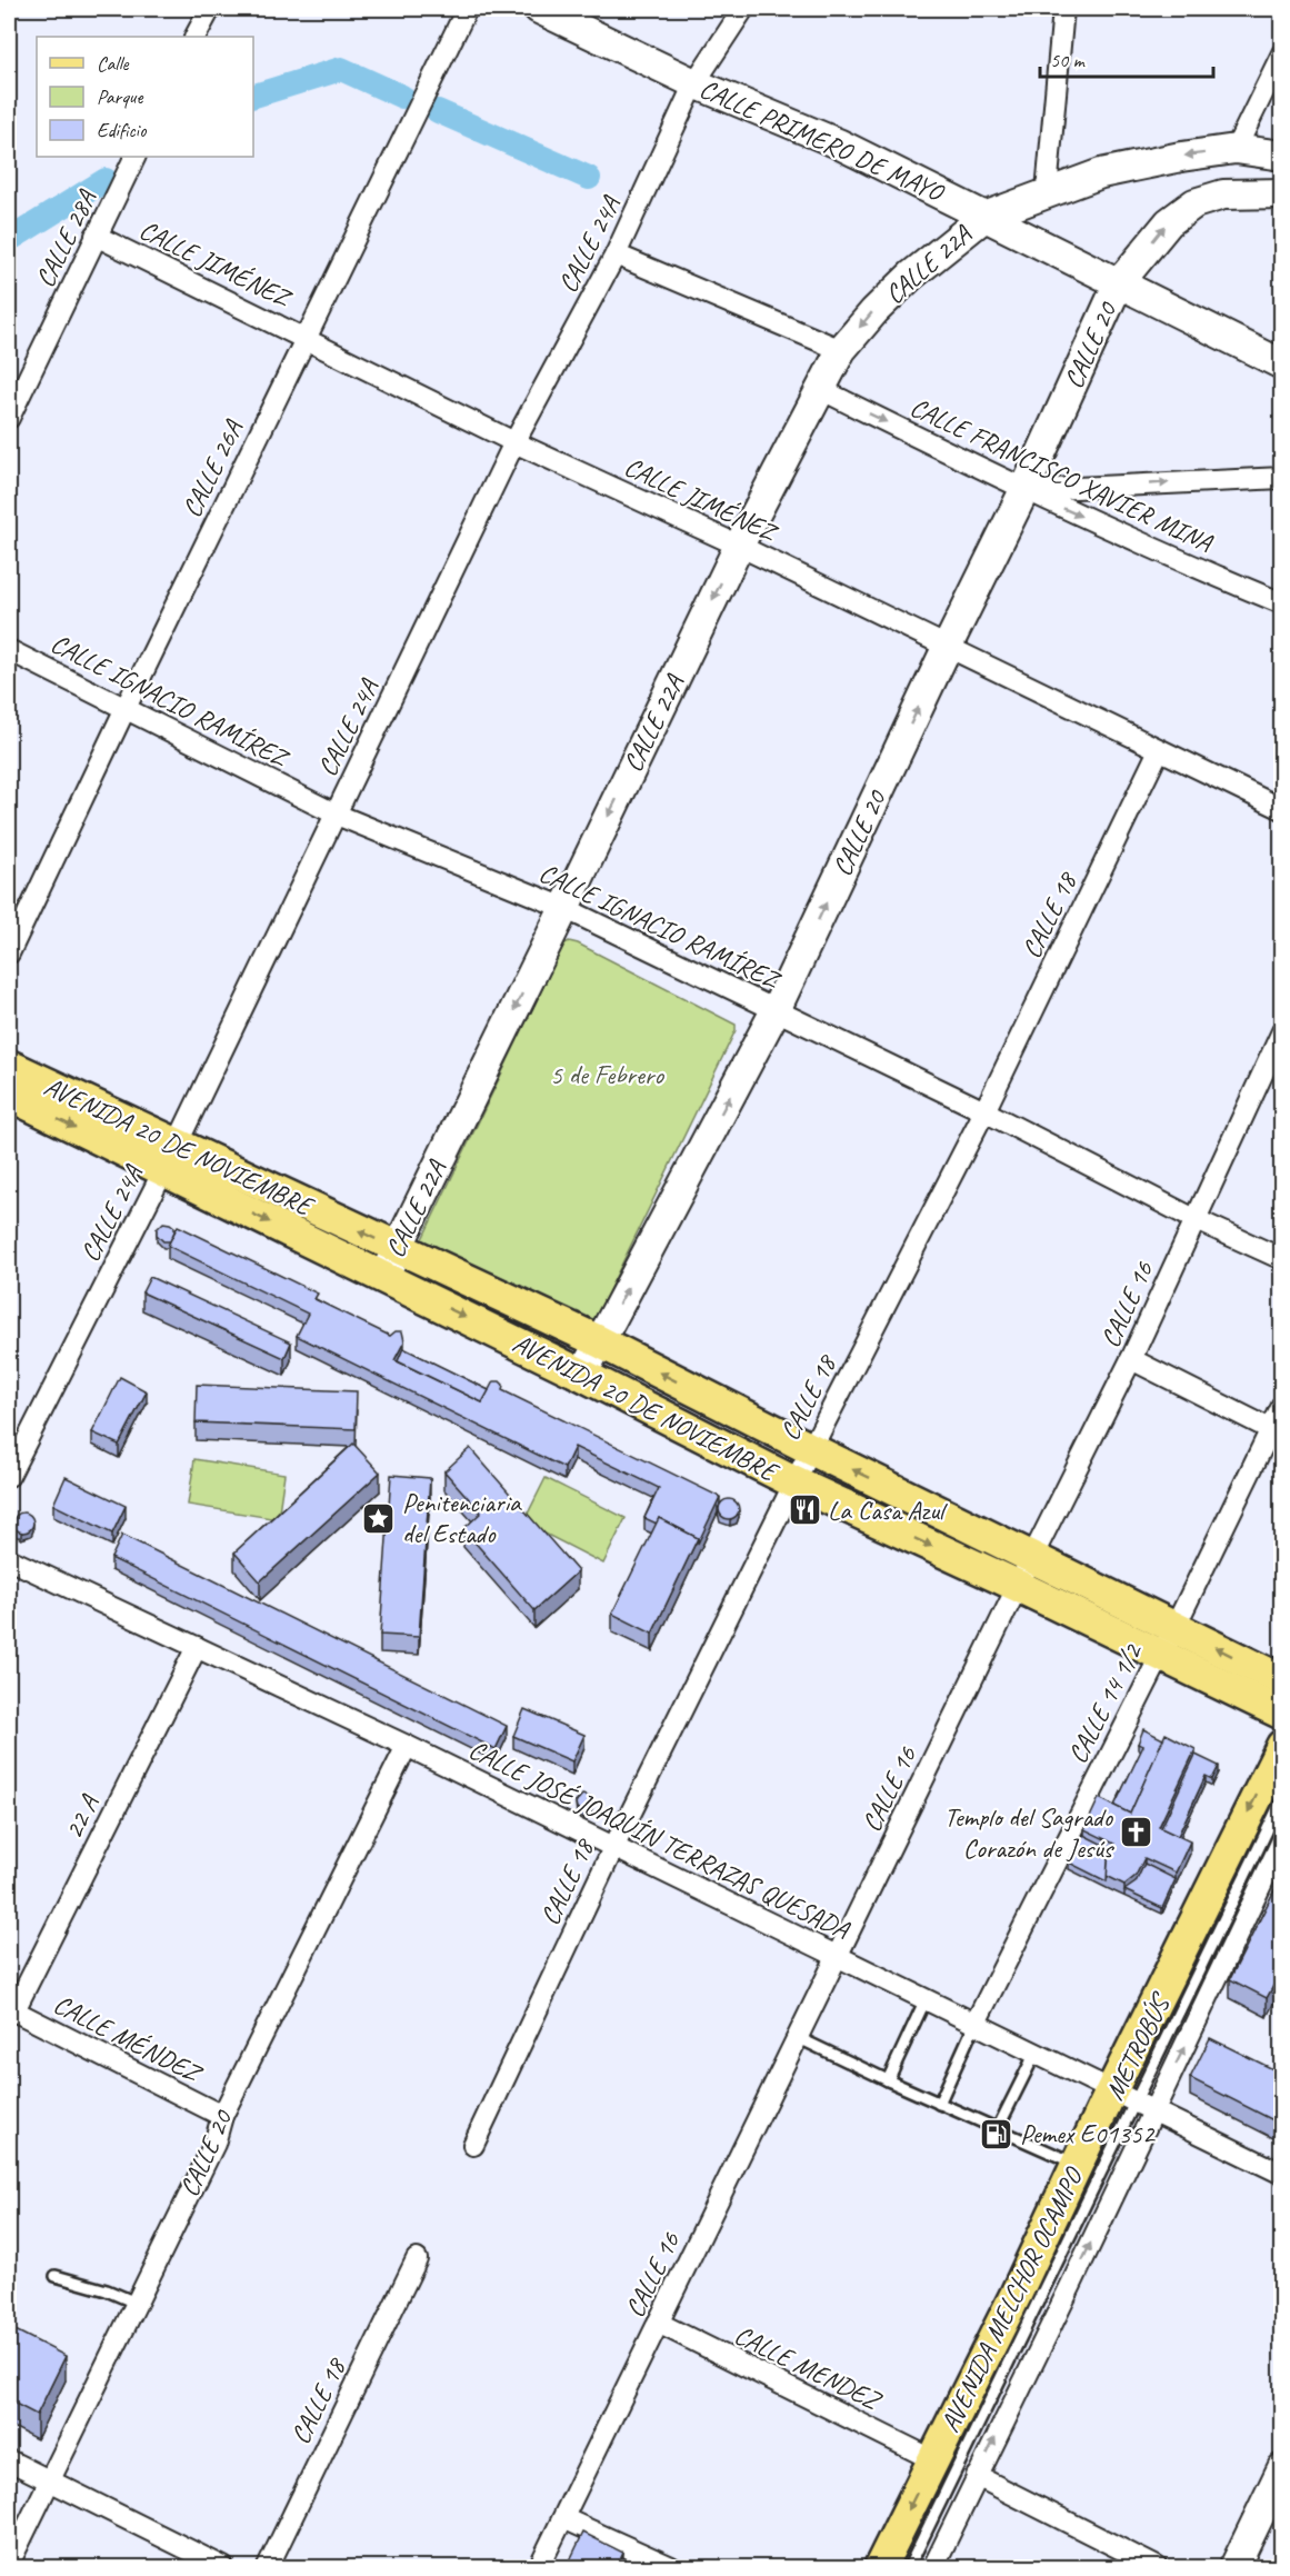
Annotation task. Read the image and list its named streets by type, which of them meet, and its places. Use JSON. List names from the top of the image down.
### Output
{
  "streets": {
    "main road": [
      "CALLE PRIMERO DE MAYO",
      "CALLE 22A",
      "CALLE 20",
      "AVENIDA 20 DE NOVIEMBRE",
      "AVENIDA MELCHOR OCAMPO"
    ],
    "street": [
      "CALLE 28A",
      "CALLE 24A",
      "CALLE JIMÉNEZ",
      "CALLE 26A",
      "CALLE FRANCISCO XAVIER MINA",
      "CALLE IGNACIO RAMÍREZ",
      "CALLE 18",
      "CALLE 16",
      "CALLE 14 1/2",
      "22 A",
      "CALLE JOSÉ JOAQUÍN TERRAZAS QUESADA",
      "CALLE MÉNDEZ",
      "CALLE MENDEZ"
    ],
    "lane": ["METROBÚS"]
  },
  "crossings": [
    ["CALLE PRIMERO DE MAYO", "CALLE 24A"],
    ["CALLE PRIMERO DE MAYO", "CALLE 22A"],
    ["CALLE PRIMERO DE MAYO", "CALLE 20"],
    ["CALLE 28A", "CALLE JIMÉNEZ"],
    ["CALLE 24A", "CALLE JIMÉNEZ"],
    ["CALLE 24A", "CALLE IGNACIO RAMÍREZ"],
    ["CALLE 24A", "AVENIDA 20 DE NOVIEMBRE"],
    ["CALLE JIMÉNEZ", "CALLE 22A"],
    ["CALLE JIMÉNEZ", "CALLE 20"],
    ["CALLE JIMÉNEZ", "CALLE 26A"],
    ["CALLE JIMÉNEZ", "CALLE 18"],
    ["CALLE 22A", "CALLE FRANCISCO XAVIER MINA"],
    ["CALLE 22A", "CALLE IGNACIO RAMÍREZ"],
    ["CALLE 22A", "AVENIDA 20 DE NOVIEMBRE"],
    ["CALLE 20", "CALLE FRANCISCO XAVIER MINA"],
    ["CALLE 20", "CALLE IGNACIO RAMÍREZ"],
    ["CALLE 20", "AVENIDA 20 DE NOVIEMBRE"],
    ["CALLE 20", "CALLE JOSÉ JOAQUÍN TERRAZAS QUESADA"],
    ["CALLE 20", "CALLE MÉNDEZ"],
    ["CALLE 26A", "CALLE IGNACIO RAMÍREZ"],
    ["CALLE IGNACIO RAMÍREZ", "CALLE 18"],
    ["CALLE IGNACIO RAMÍREZ", "CALLE 16"],
    ["CALLE 18", "AVENIDA 20 DE NOVIEMBRE"],
    ["CALLE 18", "CALLE JOSÉ JOAQUÍN TERRAZAS QUESADA"],
    ["AVENIDA 20 DE NOVIEMBRE", "CALLE 16"],
    ["AVENIDA 20 DE NOVIEMBRE", "CALLE 14 1/2"],
    ["CALLE 16", "CALLE JOSÉ JOAQUÍN TERRAZAS QUESADA"],
    ["CALLE 16", "CALLE MENDEZ"],
    ["CALLE 14 1/2", "CALLE JOSÉ JOAQUÍN TERRAZAS QUESADA"],
    ["22 A", "CALLE JOSÉ JOAQUÍN TERRAZAS QUESADA"],
    ["22 A", "CALLE MÉNDEZ"],
    ["CALLE JOSÉ JOAQUÍN TERRAZAS QUESADA", "METROBÚS"],
    ["CALLE JOSÉ JOAQUÍN TERRAZAS QUESADA", "AVENIDA MELCHOR OCAMPO"],
    ["METROBÚS", "AVENIDA MELCHOR OCAMPO"],
    ["AVENIDA MELCHOR OCAMPO", "CALLE MENDEZ"]
  ],
  "one_way": ["CALLE 22A", "CALLE 20", "CALLE FRANCISCO XAVIER MINA"],
  "parks": ["5 de Febrero"],
  "places": {
    "restaurant": ["La Casa Azul"],
    "place": ["Penitenciaria del Estado"],
    "church": ["Templo del Sagrado Corazón de Jesús"],
    "fuel station": ["Pemex E01352"]
  },
  "legend": ["Calle", "Parque", "Edificio"],
  "scale_bar": "50 m"
}
